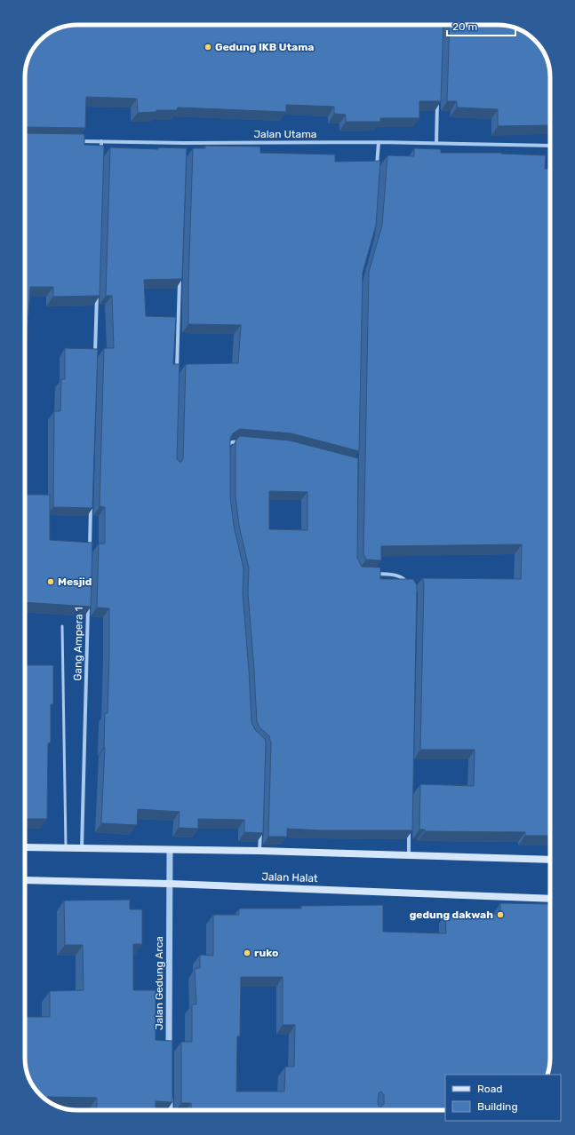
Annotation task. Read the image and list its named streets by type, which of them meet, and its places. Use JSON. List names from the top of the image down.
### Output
{
  "streets": {
    "main road": ["Jalan Halat"],
    "street": ["Jalan Utama", "Gang Ampera 1", "Jalan Gedung Arca"]
  },
  "crossings": [
    ["Jalan Halat", "Jalan Gedung Arca"]
  ],
  "places": [
    "Gedung IKB Utama",
    "Mesjid",
    "gedung dakwah",
    "ruko"
  ],
  "legend": ["Road", "Building"],
  "scale_bar": "20 m"
}
